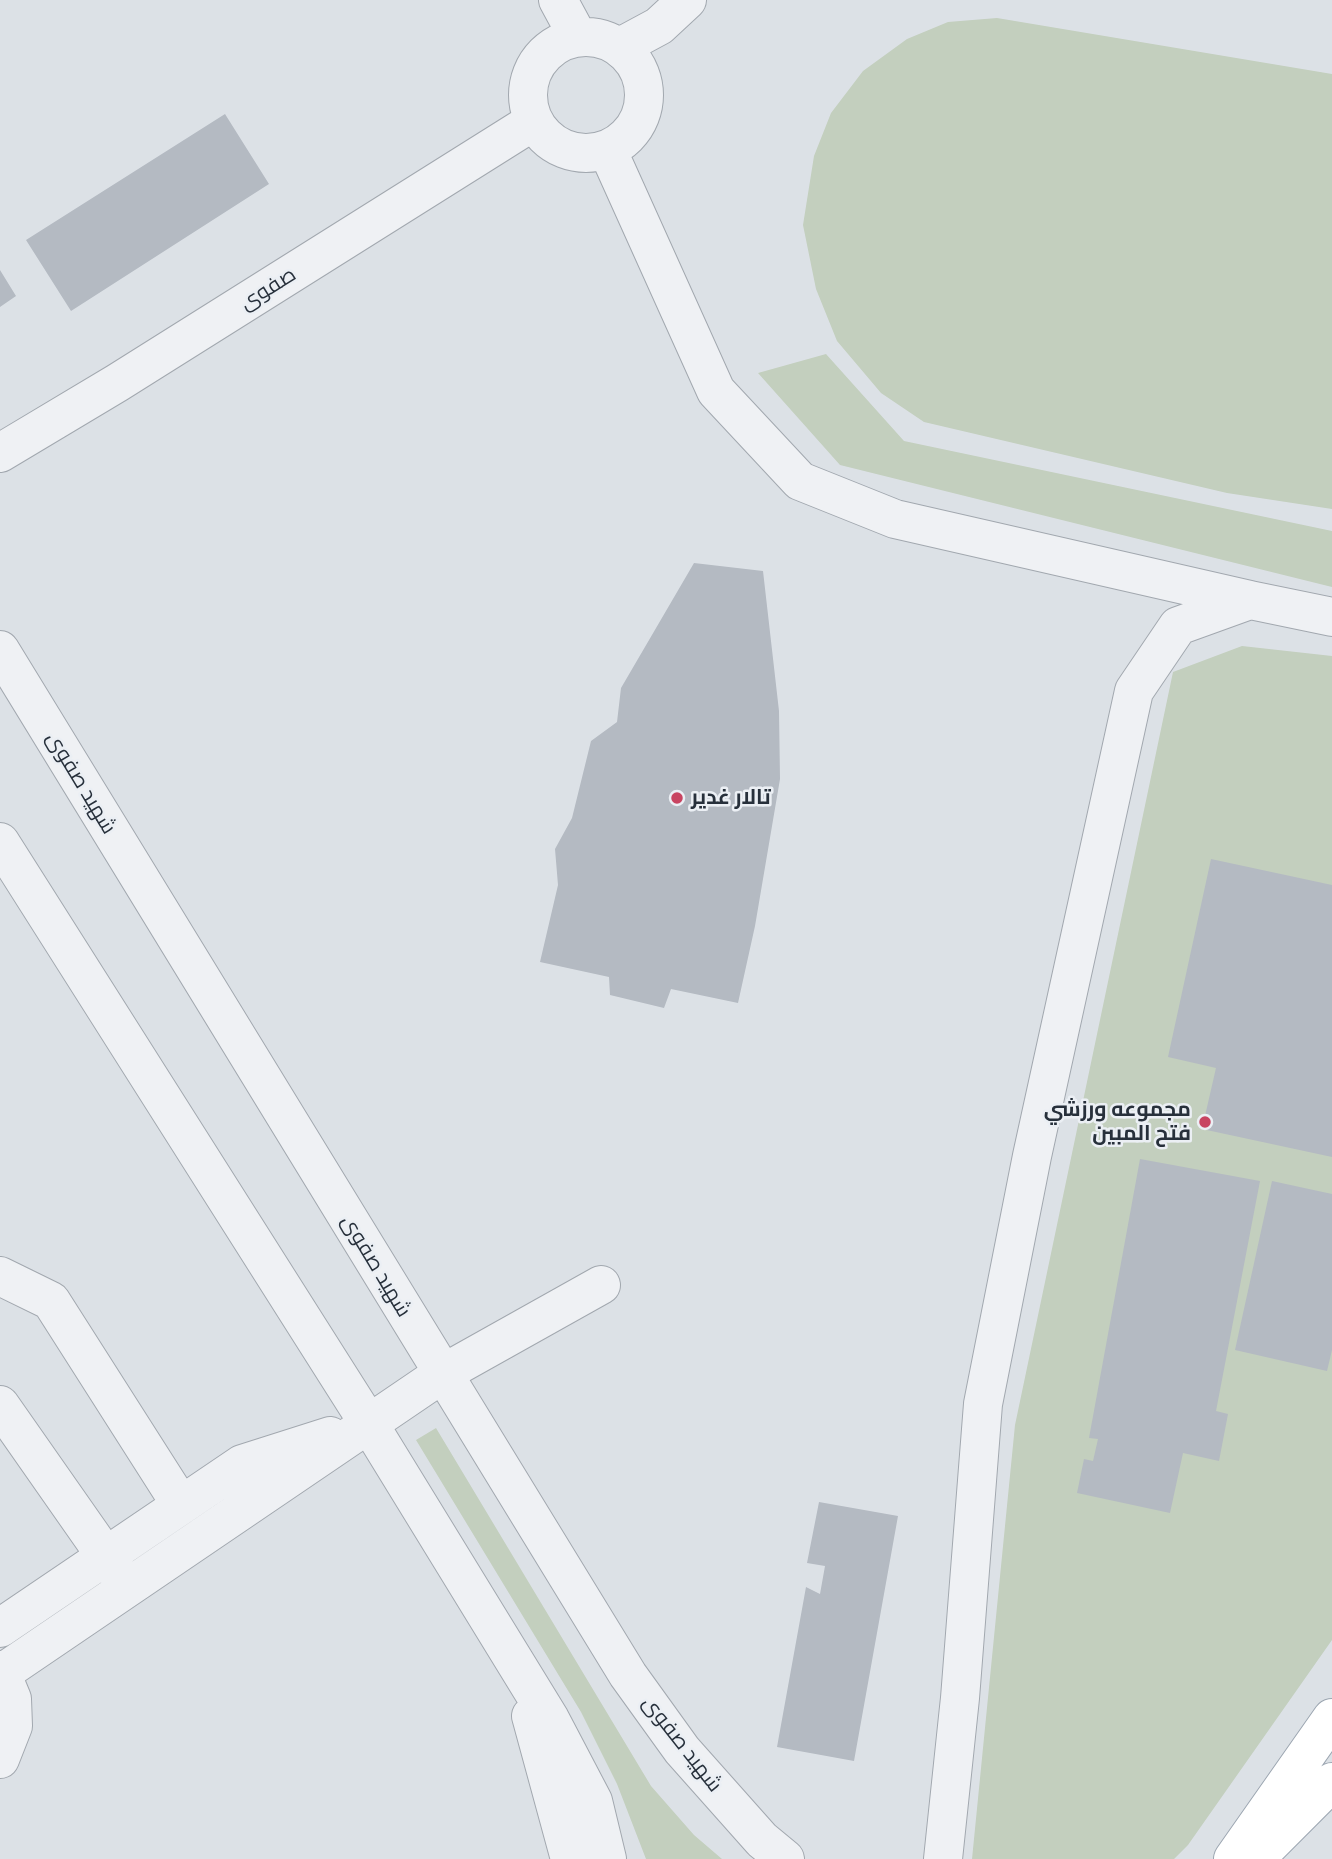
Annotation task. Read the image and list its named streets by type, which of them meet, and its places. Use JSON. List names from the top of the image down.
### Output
{
  "streets": {
    "street": ["صفوی", "شهید صفوی"]
  },
  "places": ["تالار غدیر", "مجموعه ورزشي فتح المبين"]
}
